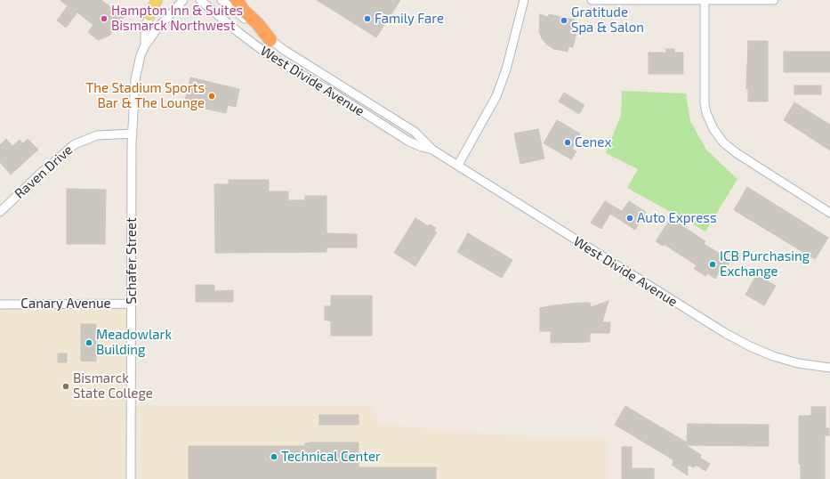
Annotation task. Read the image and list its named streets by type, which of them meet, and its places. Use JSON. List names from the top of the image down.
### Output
{
  "streets": {
    "street": [
      "West Divide Avenue",
      "Raven Drive",
      "Schafer Street",
      "Canary Avenue"
    ]
  },
  "crossings": [
    ["Raven Drive", "Schafer Street"],
    ["Schafer Street", "Canary Avenue"]
  ],
  "places": [
    "Hampton Inn & Suites Bismarck Northwest",
    "Family Fare",
    "Gratitude Spa & Salon",
    "The Stadium Sports Bar & The Lounge",
    "Cenex",
    "Auto Express",
    "ICB Purchasing Exchange",
    "Meadowlark Building",
    "Bismarck State College",
    "Technical Center"
  ]
}
